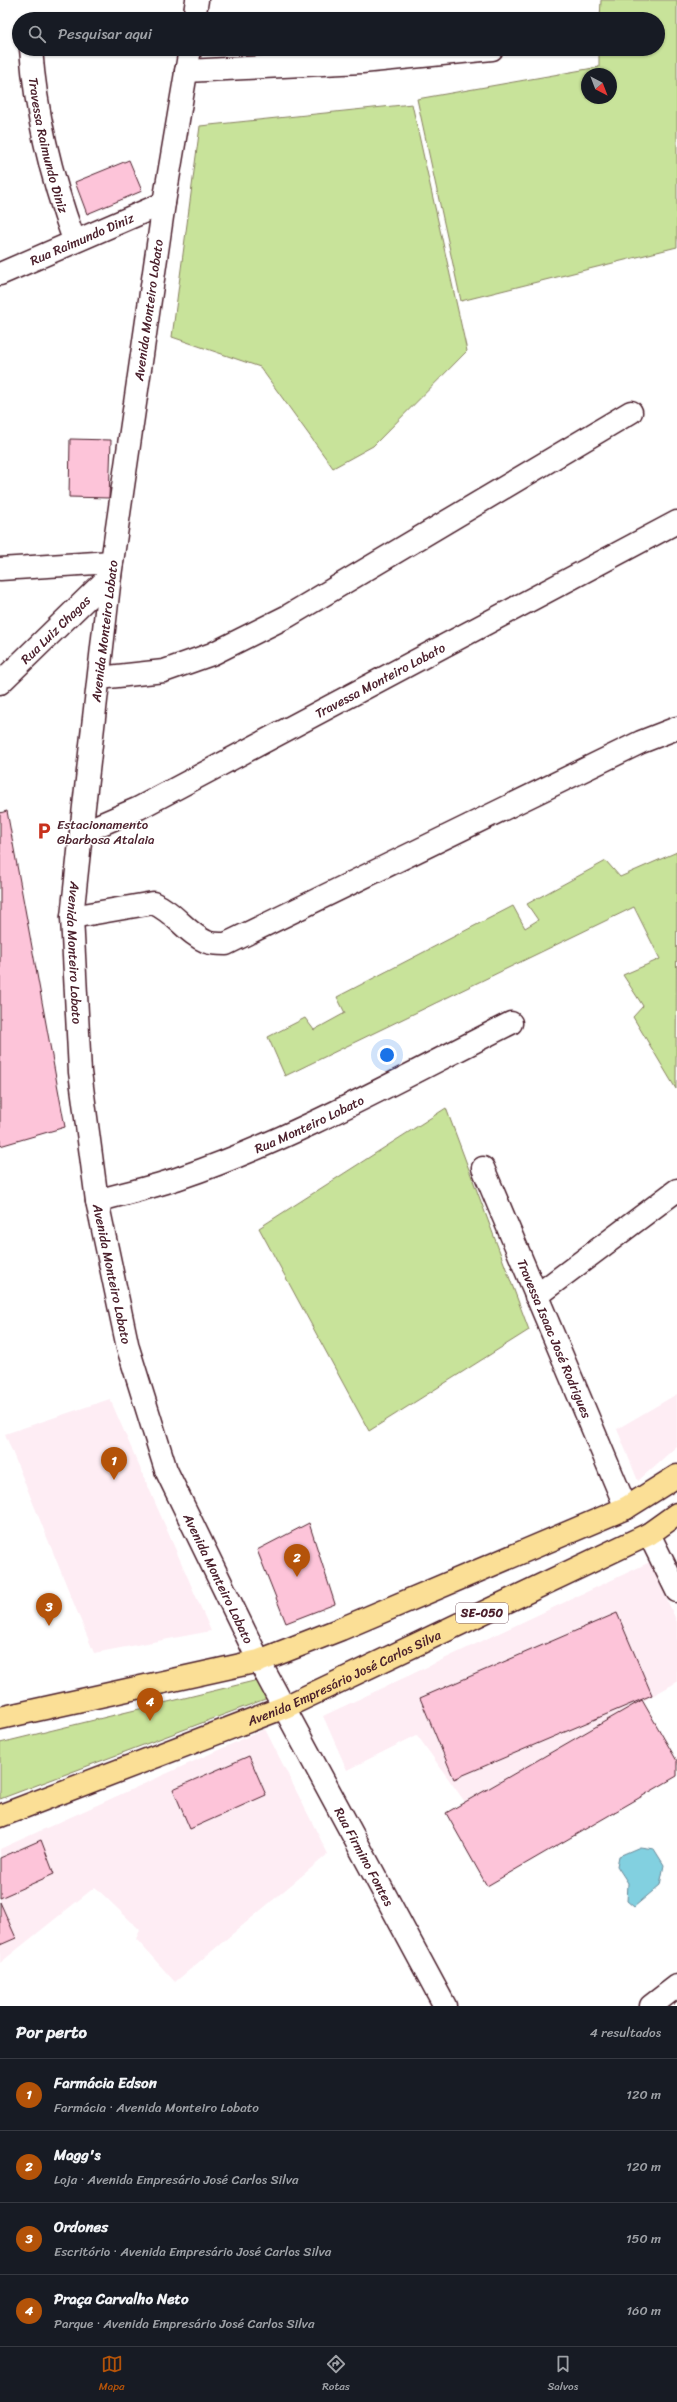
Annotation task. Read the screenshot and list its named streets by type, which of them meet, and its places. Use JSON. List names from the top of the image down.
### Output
{
  "streets": {
    "main road": ["SE-050", "Avenida Empresário José Carlos Silva"],
    "street": [
      "Travessa Raimundo Diniz",
      "Rua Raimundo Diniz",
      "Avenida Monteiro Lobato",
      "Rua Luiz Chagas",
      "Travessa Monteiro Lobato",
      "Rua Monteiro Lobato",
      "Travessa Isaac José Rodrigues",
      "Rua Firmino Fontes"
    ]
  },
  "crossings": [
    ["Travessa Raimundo Diniz", "Rua Raimundo Diniz"],
    ["Rua Raimundo Diniz", "Avenida Monteiro Lobato"],
    ["Avenida Monteiro Lobato", "Rua Luiz Chagas"],
    ["Avenida Monteiro Lobato", "Travessa Monteiro Lobato"],
    ["Avenida Monteiro Lobato", "Rua Monteiro Lobato"],
    ["Avenida Monteiro Lobato", "Avenida Empresário José Carlos Silva"],
    ["Avenida Monteiro Lobato", "Rua Firmino Fontes"],
    ["Avenida Empresário José Carlos Silva", "Rua Firmino Fontes"]
  ],
  "places": {
    "parking": ["Estacionamento Gbarbosa Atalaia"]
  },
  "north": "bottom right",
  "page": {
    "search": "Pesquisar aqui",
    "pins": [
      "1",
      "2",
      "3",
      "4"
    ],
    "heading": ["Por perto", "4 resultados"],
    "list": [
      {
        "mark": "1",
        "name": "Farmácia Edson",
        "note": "Farmácia · Avenida Monteiro Lobato",
        "value": "120 m"
      },
      {
        "mark": "2",
        "name": "Magg's",
        "note": "Loja · Avenida Empresário José Carlos Silva",
        "value": "120 m"
      },
      {
        "mark": "3",
        "name": "Ordones",
        "note": "Escritório · Avenida Empresário José Carlos Silva",
        "value": "150 m"
      },
      {
        "mark": "4",
        "name": "Praça Carvalho Neto",
        "note": "Parque · Avenida Empresário José Carlos Silva",
        "value": "160 m"
      }
    ],
    "nav": ["Mapa", "Rotas", "Salvos"]
  }
}
